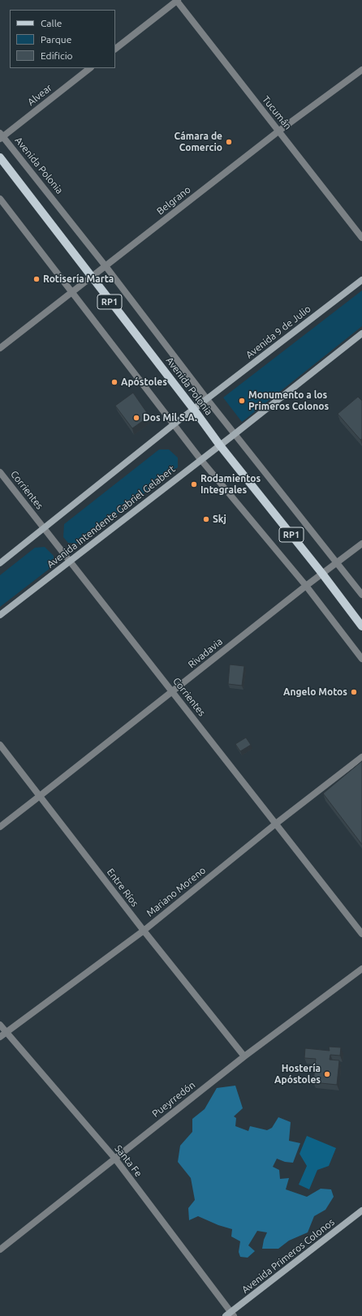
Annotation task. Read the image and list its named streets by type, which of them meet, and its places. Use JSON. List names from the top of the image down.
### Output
{
  "streets": {
    "main road": [
      "Avenida Polonia",
      "RP1",
      "Avenida 9 de Julio",
      "Avenida Intendente Gabriel Gelabert",
      "Avenida Primeros Colonos"
    ],
    "street": [
      "Alvear",
      "Tucumán",
      "Belgrano",
      "Corrientes",
      "Rivadavia",
      "Entre Ríos",
      "Mariano Moreno",
      "Pueyrredón",
      "Santa Fe"
    ]
  },
  "crossings": [
    ["Alvear", "Avenida Polonia"],
    ["Tucumán", "Belgrano"],
    ["Avenida Polonia", "Belgrano"],
    ["Avenida Polonia", "Avenida 9 de Julio"],
    ["Avenida Polonia", "Avenida Intendente Gabriel Gelabert"],
    ["Avenida Polonia", "Rivadavia"],
    ["Corrientes", "Avenida Intendente Gabriel Gelabert"],
    ["Corrientes", "Rivadavia"],
    ["Corrientes", "Mariano Moreno"],
    ["Rivadavia", "Entre Ríos"],
    ["Entre Ríos", "Mariano Moreno"],
    ["Entre Ríos", "Pueyrredón"],
    ["Mariano Moreno", "Santa Fe"],
    ["Pueyrredón", "Santa Fe"],
    ["Santa Fe", "Avenida Primeros Colonos"]
  ],
  "places": [
    "Cámara de Comercio",
    "Rotisería Marta",
    "Apóstoles",
    "Monumento a los Primeros Colonos",
    "Dos Mil S.A.",
    "Rodamientos Integrales",
    "Skj",
    "Angelo Motos",
    "Hostería Apóstoles"
  ],
  "legend": ["Calle", "Parque", "Edificio"]
}
